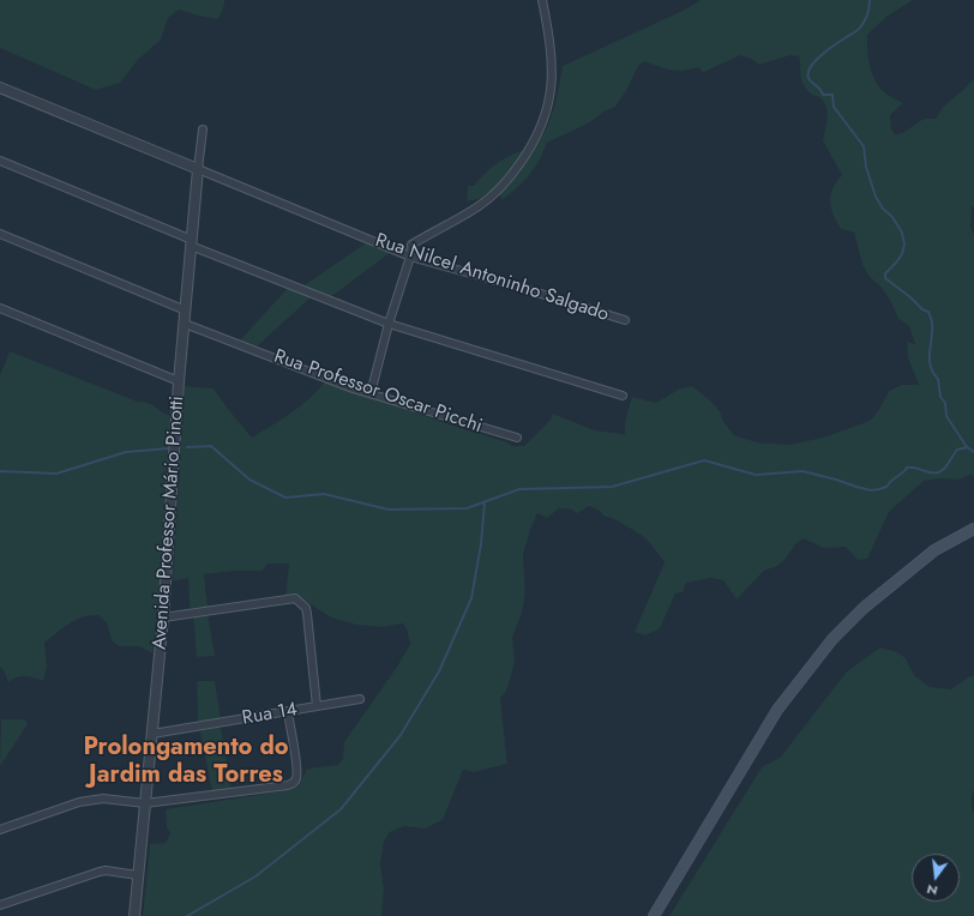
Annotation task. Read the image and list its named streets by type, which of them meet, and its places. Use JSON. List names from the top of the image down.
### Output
{
  "streets": {
    "street": [
      "Rua Nilcel Antoninho Salgado",
      "Rua Professor Oscar Picchi",
      "Avenida Professor Mário Pinotti",
      "Rua 14"
    ]
  },
  "crossings": [
    ["Rua Nilcel Antoninho Salgado", "Avenida Professor Mário Pinotti"],
    ["Rua Professor Oscar Picchi", "Avenida Professor Mário Pinotti"],
    ["Avenida Professor Mário Pinotti", "Rua 14"]
  ],
  "districts": ["Prolongamento do Jardim das Torres"],
  "north": "bottom"
}
